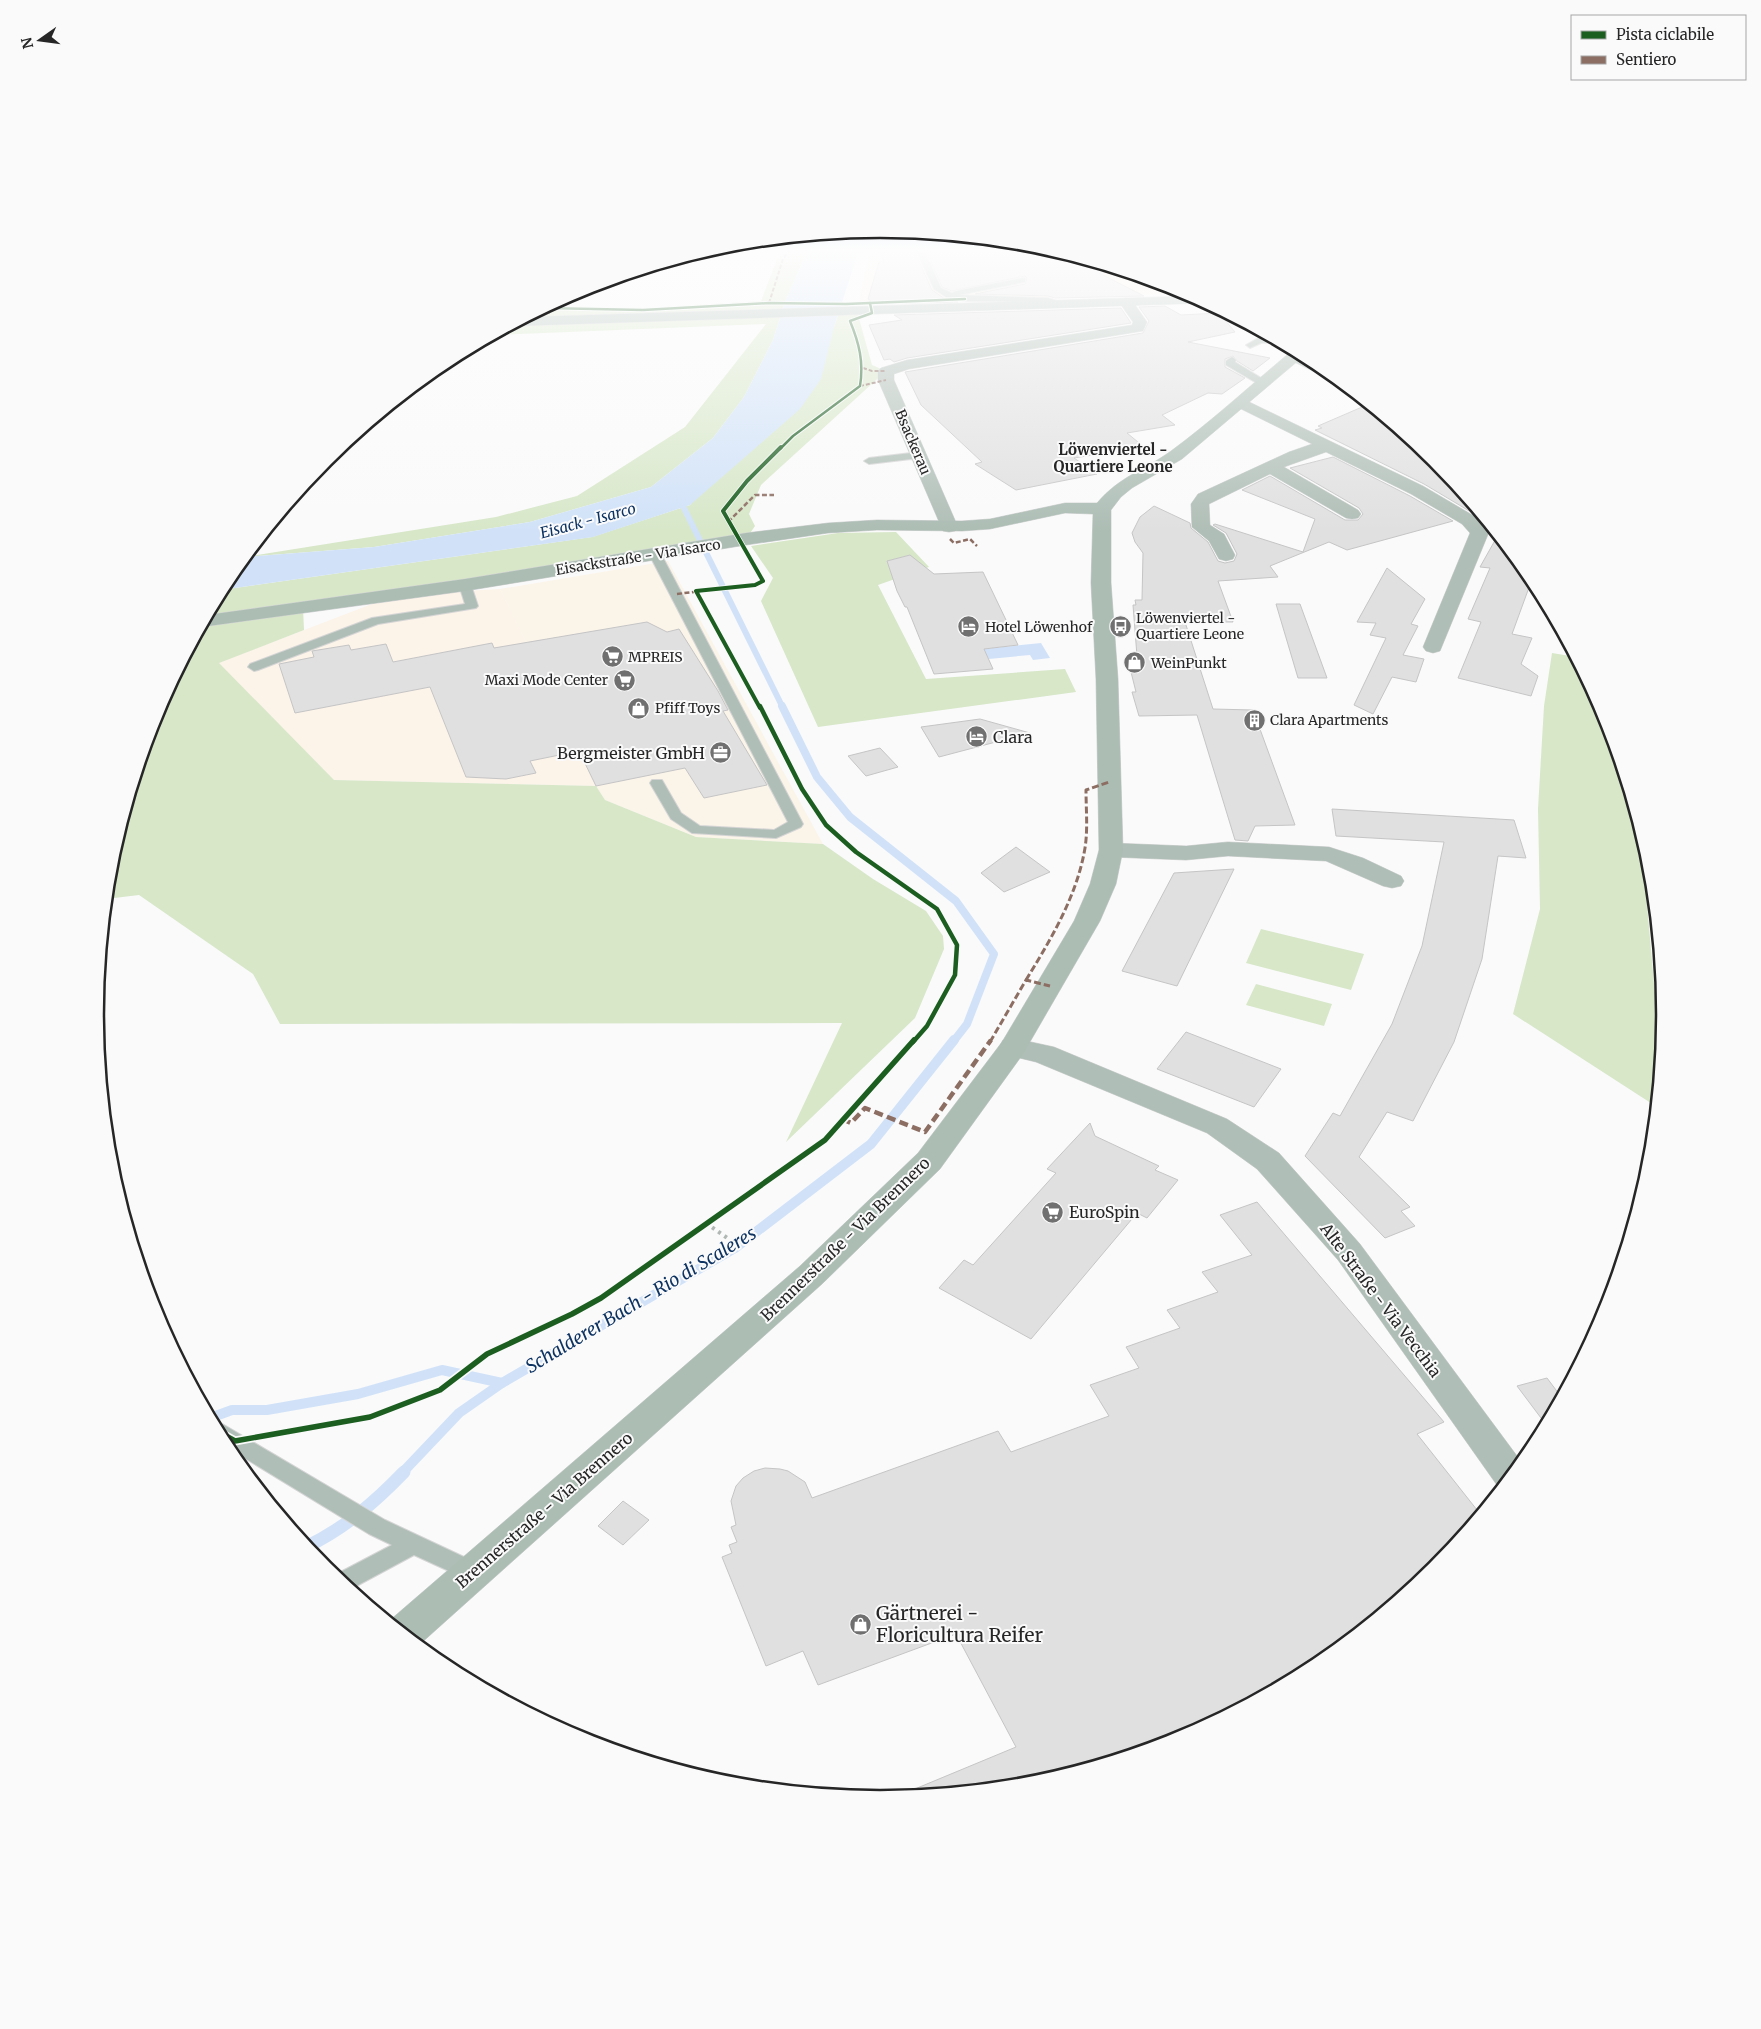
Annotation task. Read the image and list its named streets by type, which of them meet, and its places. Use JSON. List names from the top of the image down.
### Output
{
  "streets": {
    "main road": ["Eisackstraße - Via Isarco", "Brennerstraße - Via Brennero"],
    "street": ["Bsackerau", "Alte Straße - Via Vecchia"]
  },
  "crossings": [
    ["Bsackerau", "Eisackstraße - Via Isarco"],
    ["Eisackstraße - Via Isarco", "Brennerstraße - Via Brennero"],
    ["Brennerstraße - Via Brennero", "Alte Straße - Via Vecchia"]
  ],
  "districts": ["Löwenviertel - Quartiere Leone"],
  "water": ["Eisack - Isarco", "Schalderer Bach - Rio di Scaleres"],
  "places": {
    "bus stop": ["Löwenviertel - Quartiere Leone"],
    "hotel": ["Hotel Löwenhof", "Clara"],
    "supermarket": ["MPREIS", "Maxi Mode Center", "EuroSpin"],
    "shop": ["WeinPunkt", "Pfiff Toys", "Gärtnerei - Floricultura Reifer"],
    "building": ["Clara Apartments"],
    "office": ["Bergmeister GmbH"]
  },
  "legend": ["Pista ciclabile", "Sentiero"],
  "north": "left"
}
